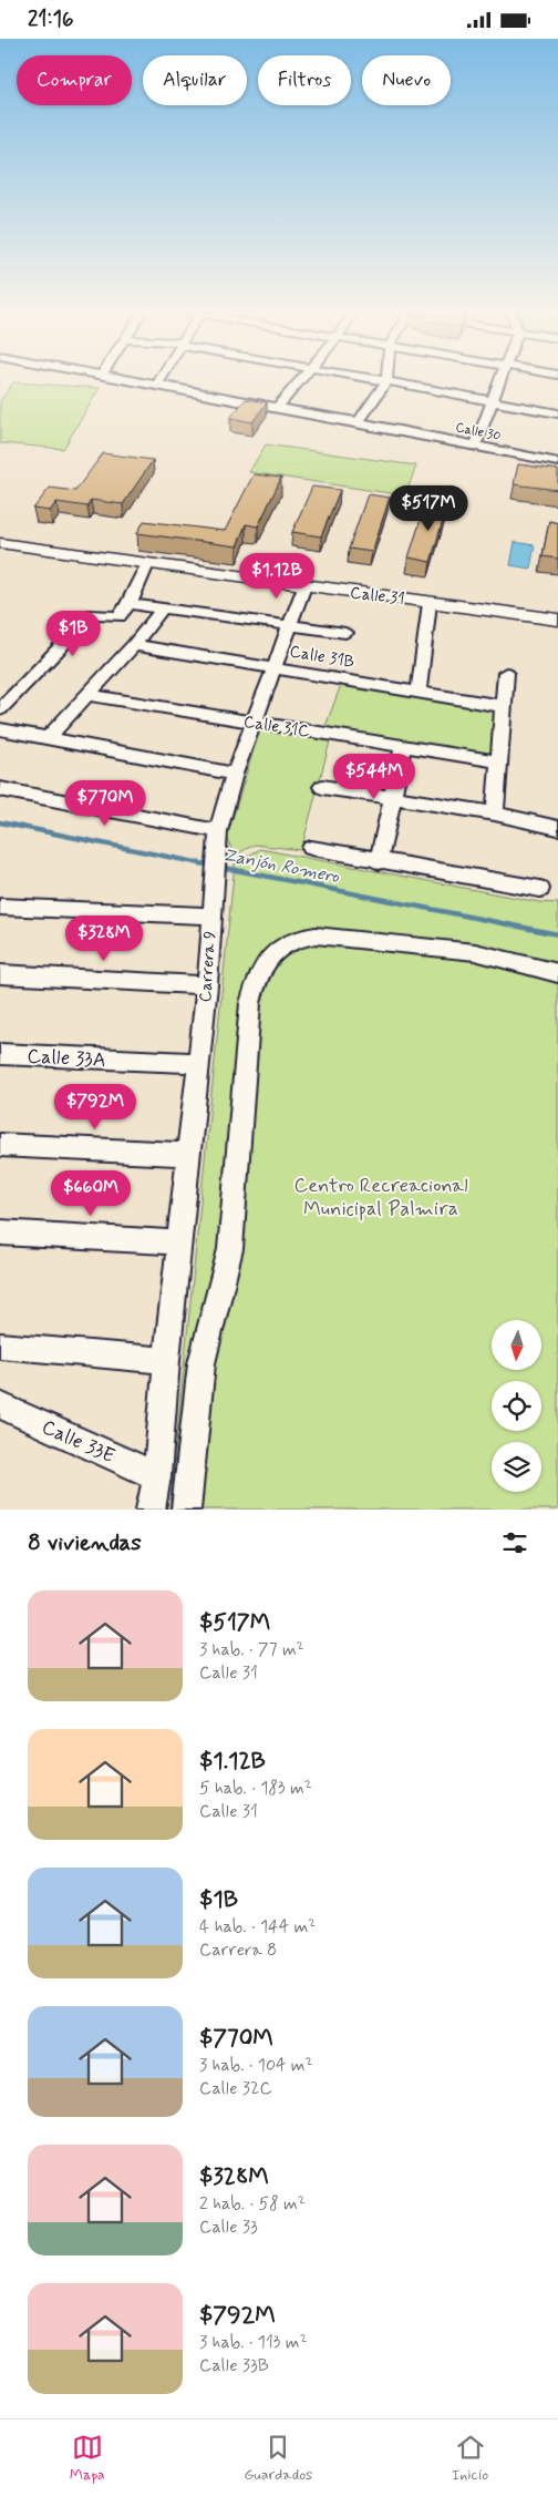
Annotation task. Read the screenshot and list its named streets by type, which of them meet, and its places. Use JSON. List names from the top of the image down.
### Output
{
  "streets": {
    "main road": ["Calle 31"],
    "street": [
      "Calle 30",
      "Calle 31B",
      "Calle 31C",
      "Carrera 9",
      "Calle 33A",
      "Calle 33E"
    ]
  },
  "crossings": [
    ["Calle 31", "Carrera 9"],
    ["Calle 31B", "Carrera 9"],
    ["Calle 31C", "Carrera 9"],
    ["Carrera 9", "Calle 33A"],
    ["Carrera 9", "Calle 33E"]
  ],
  "water": ["Zanjón Romero"],
  "parks": ["Centro Recreacional Municipal Palmira"],
  "north": "bottom",
  "page": {
    "status": "21:16",
    "chip": [
      "Comprar",
      "Alquilar",
      "Filtros",
      "Nuevo"
    ],
    "price": [
      "$517M",
      "$1.12B",
      "$1B",
      "$544M",
      "$770M",
      "$328M",
      "$792M",
      "$660M"
    ],
    "heading": "8 viviendas",
    "list": [
      {
        "name": "$517M",
        "note": "3 hab. · 77 m² · Calle 31"
      },
      {
        "name": "$1.12B",
        "note": "5 hab. · 183 m² · Calle 31"
      },
      {
        "name": "$1B",
        "note": "4 hab. · 144 m² · Carrera 8"
      },
      {
        "name": "$770M",
        "note": "3 hab. · 104 m² · Calle 32C"
      },
      {
        "name": "$328M",
        "note": "2 hab. · 58 m² · Calle 33"
      },
      {
        "name": "$792M",
        "note": "3 hab. · 113 m² · Calle 33B"
      }
    ],
    "tabs": ["Mapa", "Guardados", "Inicio"]
  }
}
